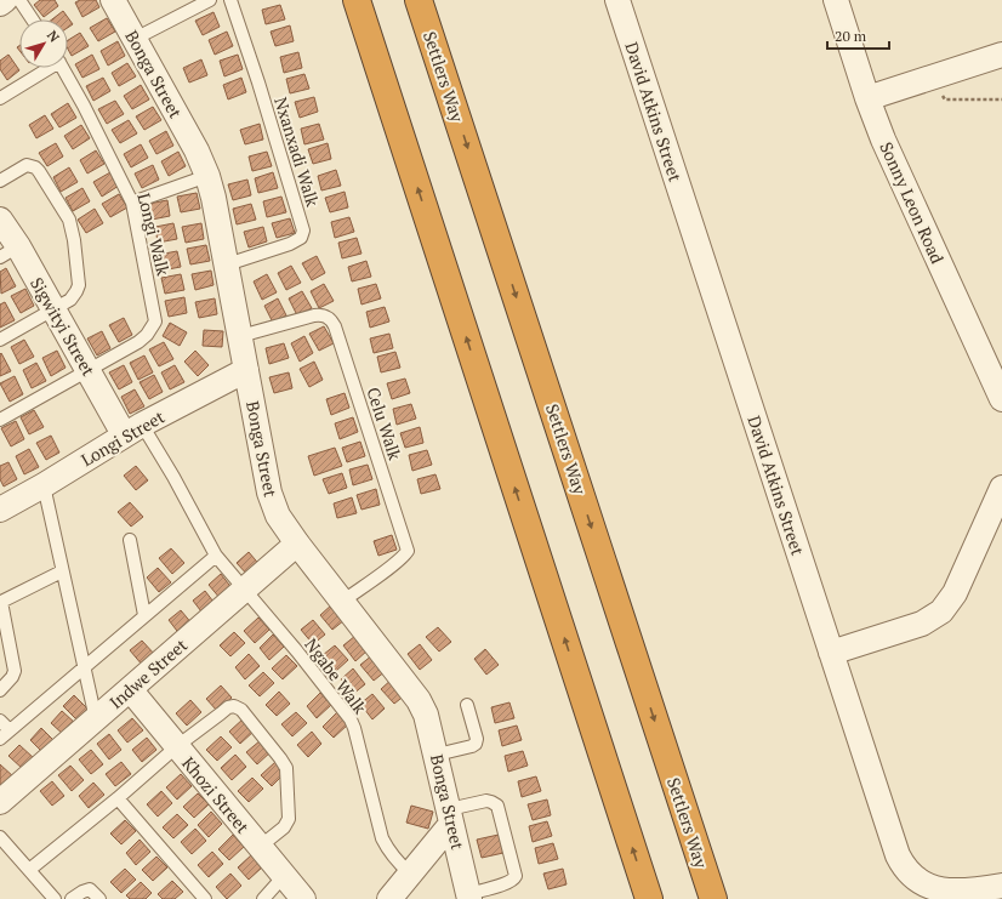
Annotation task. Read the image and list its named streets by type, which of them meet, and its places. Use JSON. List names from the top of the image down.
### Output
{
  "streets": {
    "highway": ["Settlers Way"],
    "street": [
      "Bonga Street",
      "David Atkins Street",
      "Sonny Leon Road",
      "Sigwityi Street",
      "Longi Street",
      "Indwe Street",
      "Khozi Street"
    ],
    "lane": [
      "Nxanxadi Walk",
      "Longi Walk",
      "Celu Walk",
      "Ngabe Walk"
    ]
  },
  "crossings": [
    ["Bonga Street", "Nxanxadi Walk"],
    ["Bonga Street", "Celu Walk"],
    ["Bonga Street", "Longi Street"],
    ["Bonga Street", "Indwe Street"],
    ["Longi Walk", "Sigwityi Street"],
    ["Sigwityi Street", "Longi Street"],
    ["Sigwityi Street", "Ngabe Walk"],
    ["Longi Street", "Ngabe Walk"],
    ["Indwe Street", "Ngabe Walk"],
    ["Indwe Street", "Khozi Street"]
  ],
  "scale_bar": "20 m",
  "north": "top right"
}
